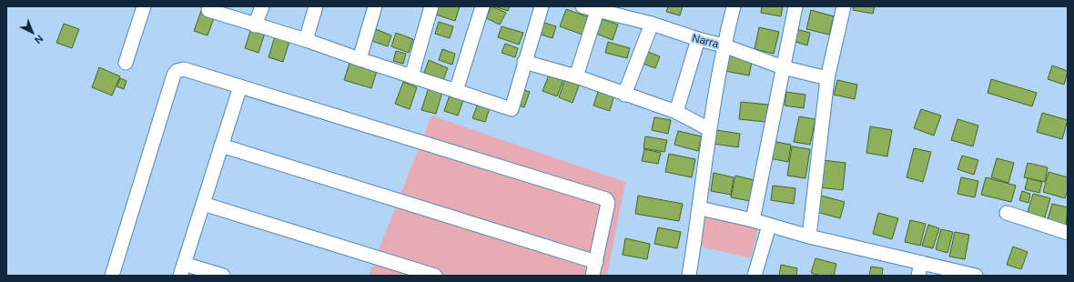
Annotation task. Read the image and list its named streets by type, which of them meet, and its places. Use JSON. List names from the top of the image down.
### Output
{
  "streets": {
    "street": ["Narra"]
  },
  "north": "bottom right"
}
